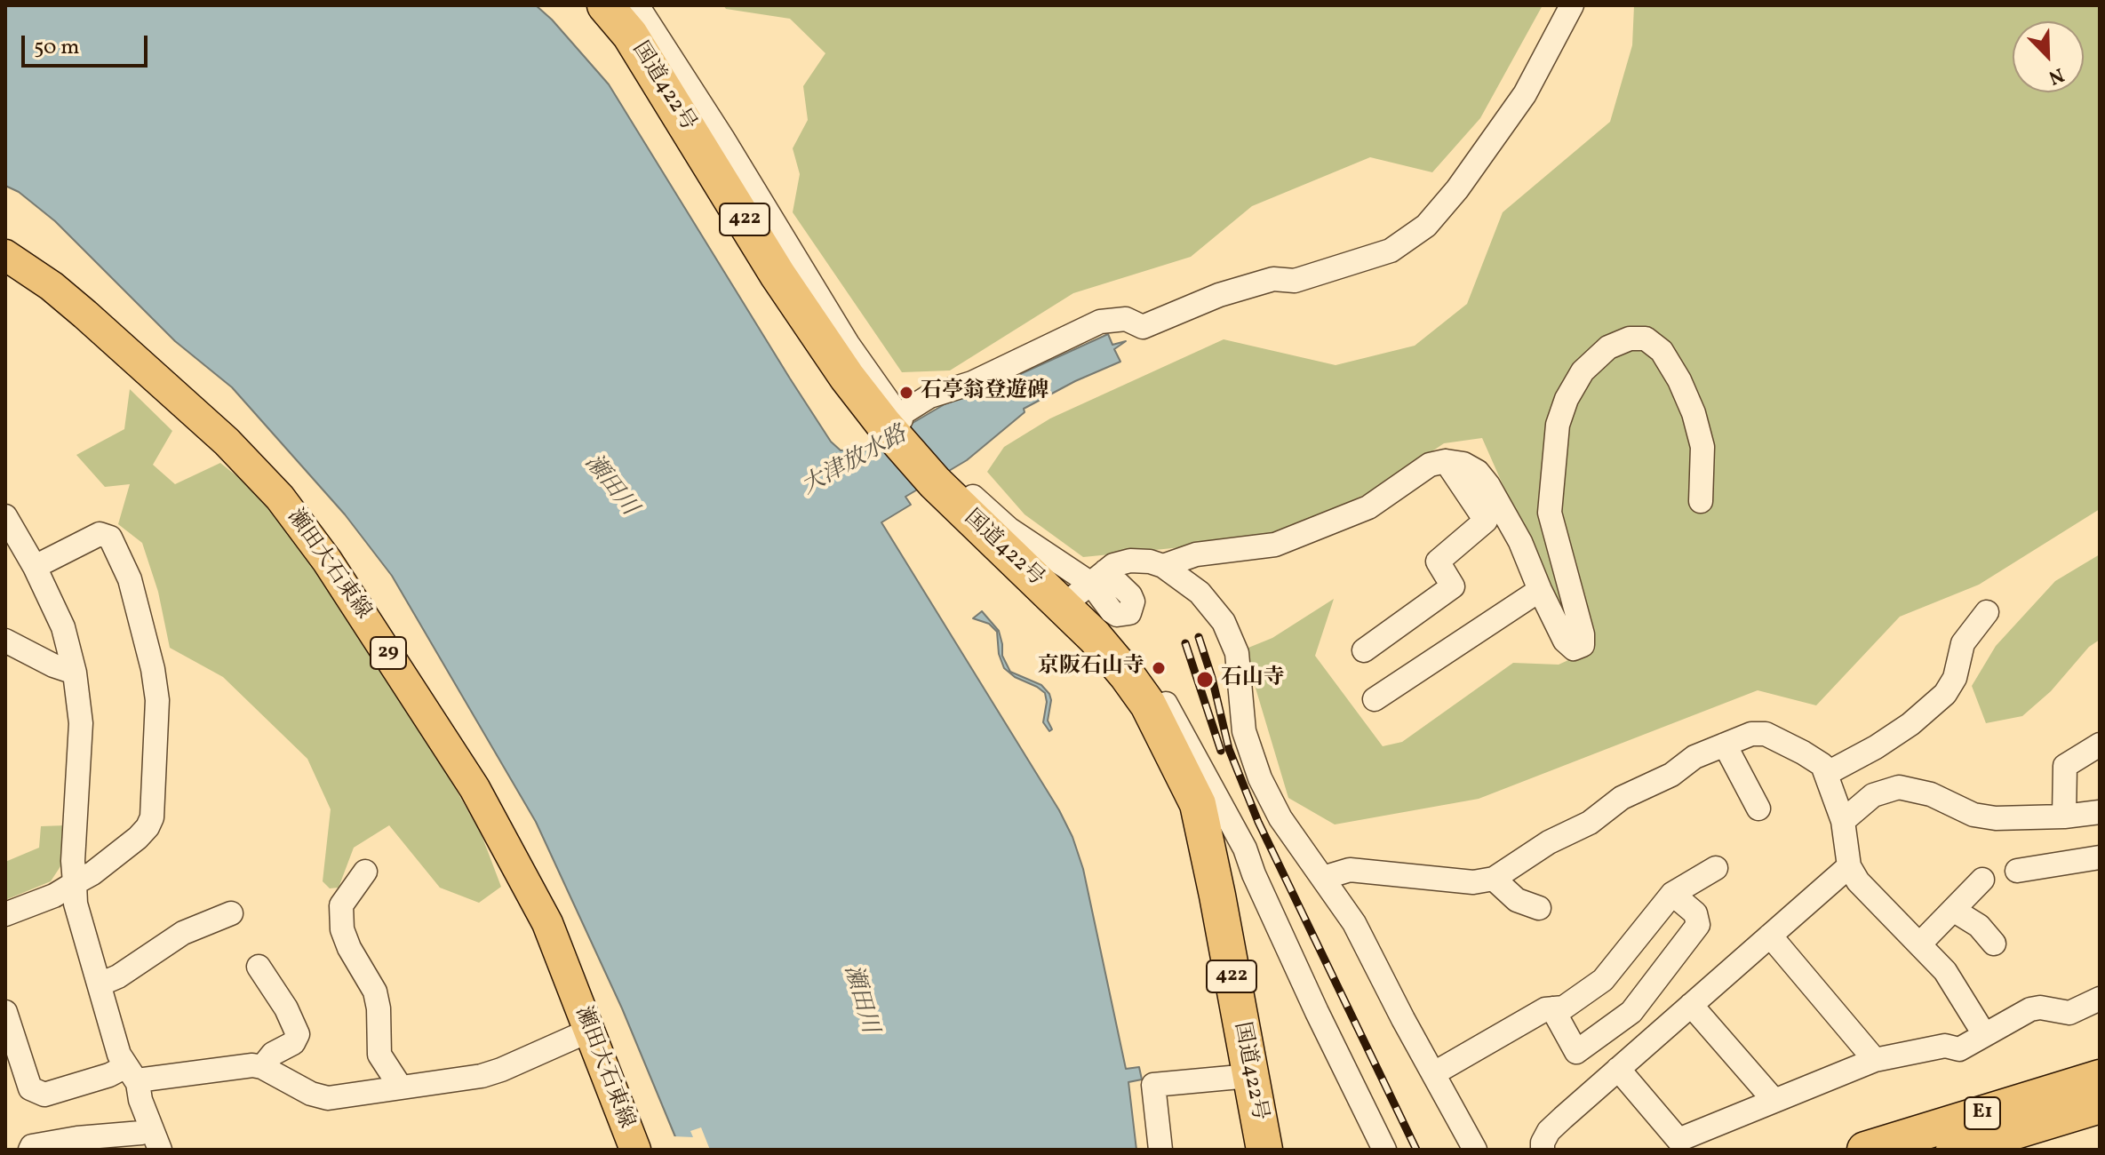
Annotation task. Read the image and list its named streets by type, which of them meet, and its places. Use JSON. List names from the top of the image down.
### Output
{
  "streets": {
    "highway": ["国道422号", "422", "E1"],
    "main road": ["瀬田大石東線", "29"]
  },
  "water": ["大津放水路", "瀬田川"],
  "places": ["石亭翁登遊碑", "京阪石山寺", "石山寺"],
  "scale_bar": "50 m",
  "north": "bottom right"
}
